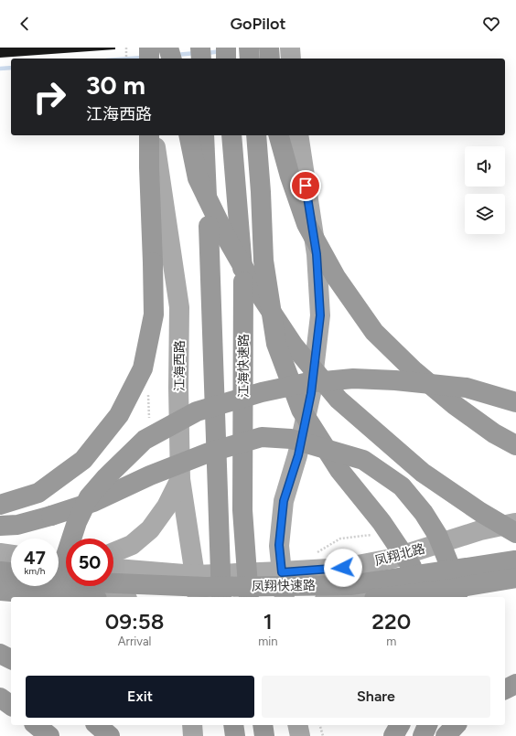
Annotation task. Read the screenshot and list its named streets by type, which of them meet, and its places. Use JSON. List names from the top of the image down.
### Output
{
  "streets": {
    "highway": ["江海快速路", "凤翔快速路"],
    "main road": ["江海西路", "凤翔北路"]
  },
  "crossings": [
    ["江海西路", "凤翔北路"]
  ],
  "page": {
    "header": "GoPilot",
    "turn": ["30 m", "江海西路"],
    "speed": "47 km/h",
    "limit": "50",
    "eta": [
      "09:58",
      "Arrival",
      "1",
      "min",
      "220",
      "m"
    ],
    "buttons": ["Exit", "Share"]
  }
}
